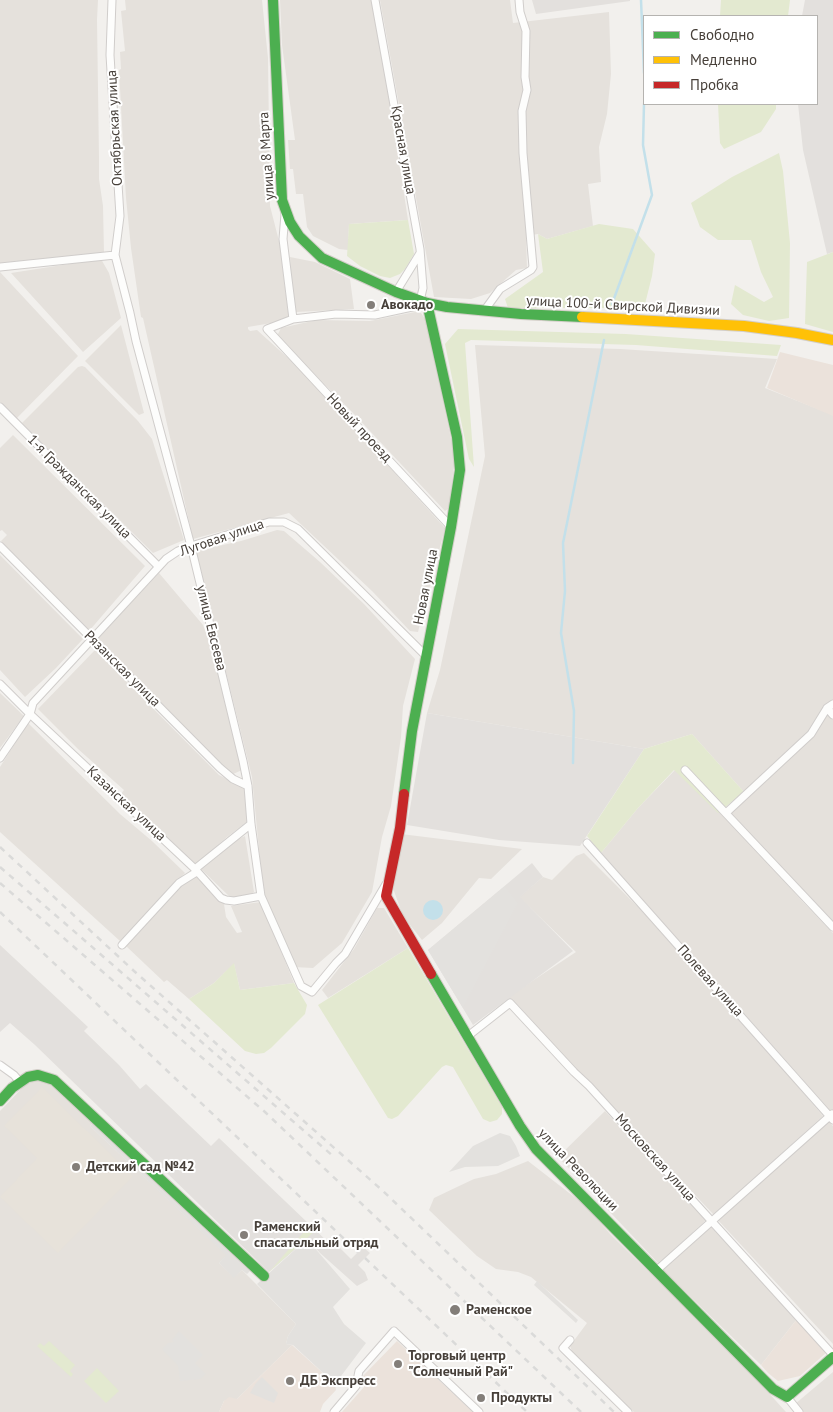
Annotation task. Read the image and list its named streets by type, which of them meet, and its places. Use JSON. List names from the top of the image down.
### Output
{
  "streets": {
    "street": [
      "Октябрьская улица",
      "Красная улица",
      "улица 8 Марта",
      "улица 100-й Свирской Дивизии",
      "Новый проезд",
      "1-я Гражданская улица",
      "Луговая улица",
      "Новая улица",
      "улица Евсеева",
      "Рязанская улица",
      "Казанская улица",
      "Полевая улица",
      "Московская улица",
      "улица Революции"
    ]
  },
  "crossings": [
    ["Октябрьская улица", "улица Евсеева"],
    ["Красная улица", "улица 8 Марта"],
    ["Красная улица", "улица 100-й Свирской Дивизии"],
    ["Красная улица", "Новая улица"],
    ["улица 8 Марта", "улица 100-й Свирской Дивизии"],
    ["улица 8 Марта", "Новая улица"],
    ["улица 100-й Свирской Дивизии", "Новая улица"],
    ["Новый проезд", "Новая улица"],
    ["1-я Гражданская улица", "Луговая улица"],
    ["Луговая улица", "Новая улица"],
    ["Луговая улица", "улица Евсеева"],
    ["Луговая улица", "Рязанская улица"],
    ["Луговая улица", "Казанская улица"],
    ["Новая улица", "улица Евсеева"],
    ["Новая улица", "улица Революции"],
    ["улица Евсеева", "Рязанская улица"],
    ["улица Евсеева", "Казанская улица"],
    ["улица Евсеева", "улица Революции"],
    ["Московская улица", "улица Революции"]
  ],
  "places": [
    "Авокадо",
    "Детский сад №42",
    "Раменский спасательный отряд",
    "Раменское",
    "Торговый центр \"Солнечный Рай\"",
    "ДБ Экспресс",
    "Продукты"
  ],
  "legend": ["Свободно", "Медленно", "Пробка"]
}
